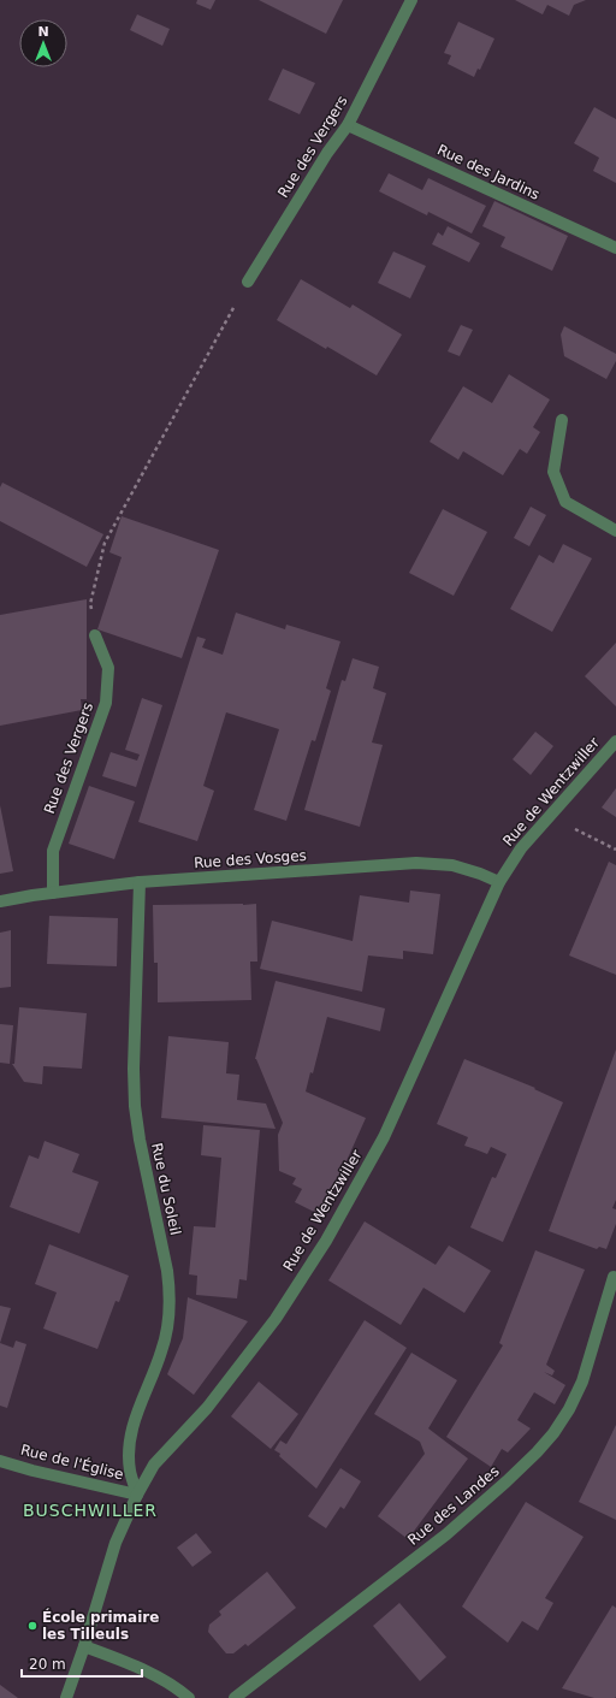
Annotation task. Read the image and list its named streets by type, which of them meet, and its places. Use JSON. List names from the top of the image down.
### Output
{
  "streets": {
    "street": [
      "Rue des Vergers",
      "Rue des Jardins",
      "Rue de Wentzwiller",
      "Rue des Vosges",
      "Rue du Soleil",
      "Rue de l'Église",
      "Rue des Landes"
    ]
  },
  "crossings": [
    ["Rue des Vergers", "Rue des Jardins"],
    ["Rue des Vergers", "Rue des Vosges"],
    ["Rue de Wentzwiller", "Rue des Vosges"],
    ["Rue de Wentzwiller", "Rue du Soleil"],
    ["Rue de Wentzwiller", "Rue de l'Église"],
    ["Rue des Vosges", "Rue du Soleil"],
    ["Rue du Soleil", "Rue de l'Église"]
  ],
  "districts": ["BUSCHWILLER"],
  "places": ["École primaire les Tilleuls"],
  "scale_bar": "20 m",
  "north": "top"
}
